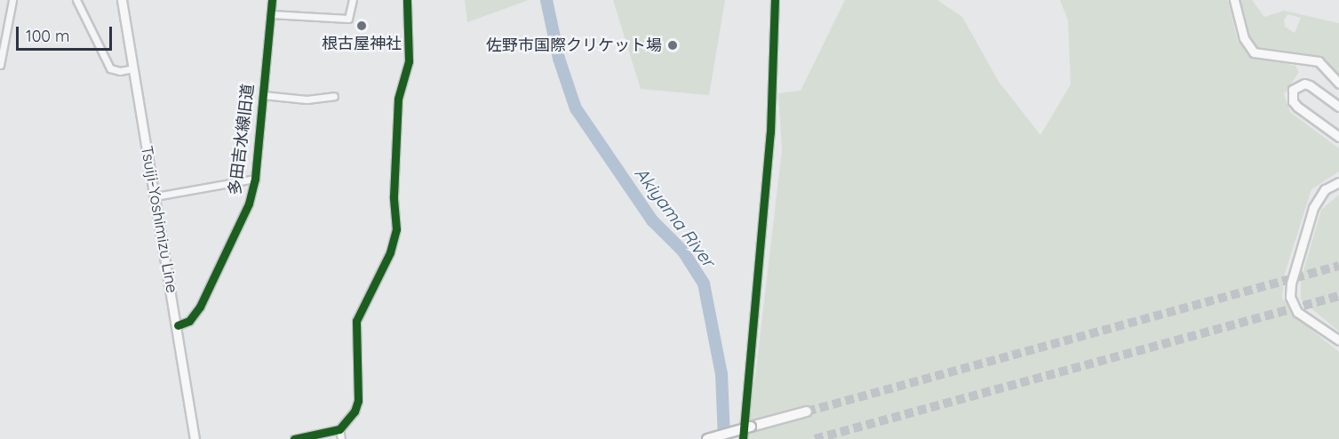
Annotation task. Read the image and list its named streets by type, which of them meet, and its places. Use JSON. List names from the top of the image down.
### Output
{
  "streets": {
    "main road": ["Tsuiji-Yoshimizu Line"],
    "street": ["多田吉水線旧道"]
  },
  "crossings": [
    ["多田吉水線旧道", "Tsuiji-Yoshimizu Line"]
  ],
  "water": ["Akiyama River"],
  "places": ["根古屋神社", "佐野市国際クリケット場"],
  "scale_bar": "100 m"
}
